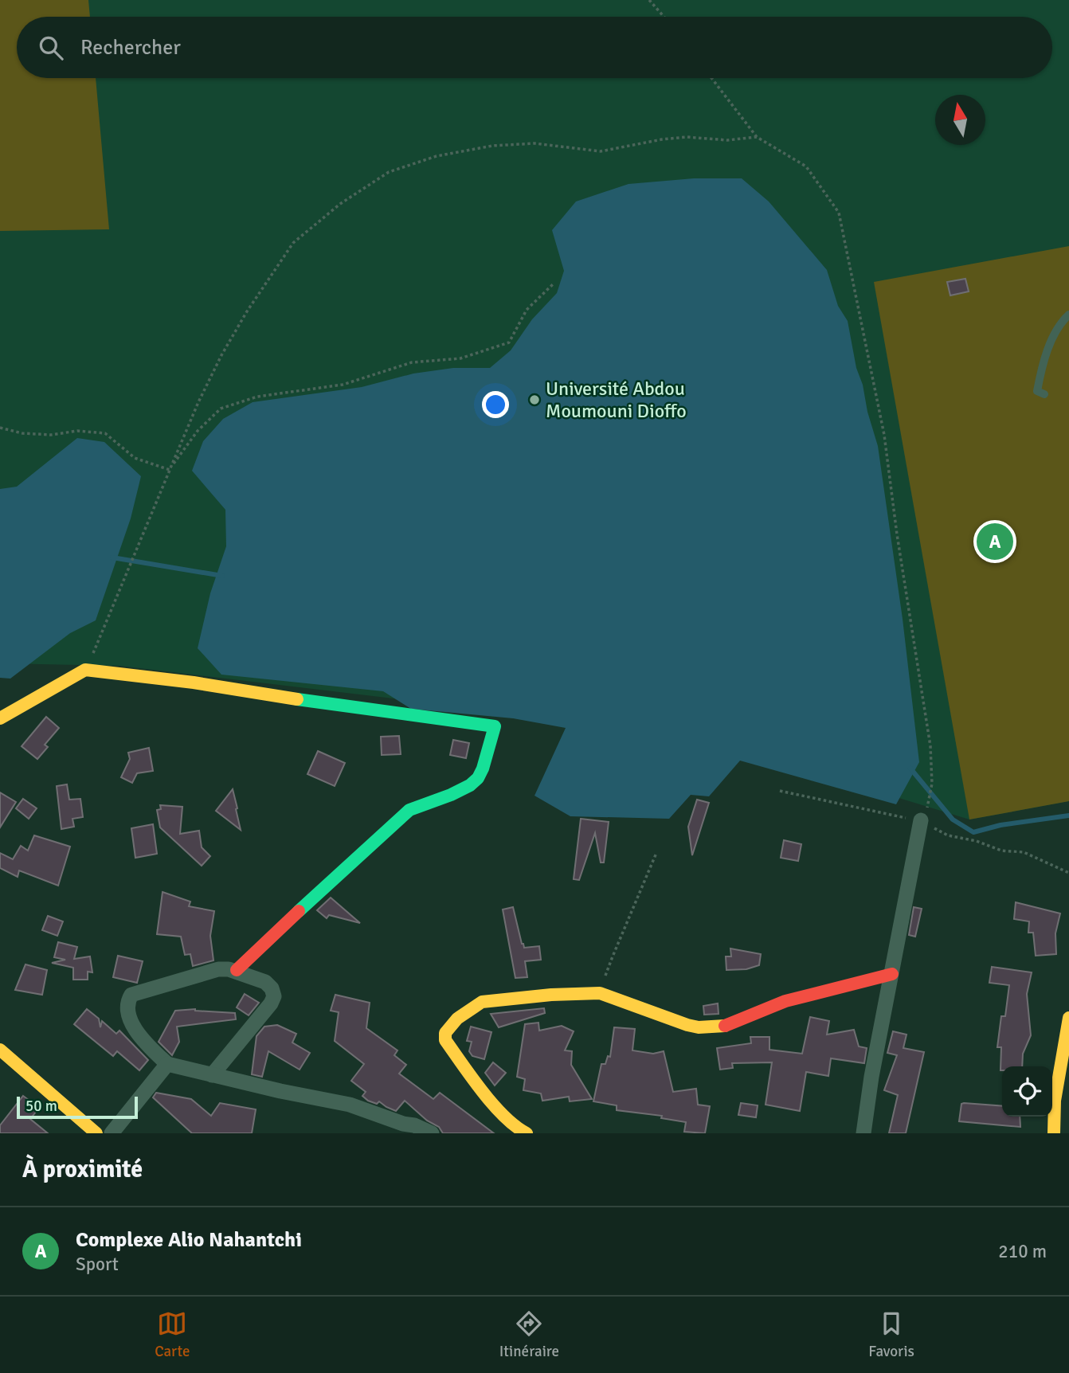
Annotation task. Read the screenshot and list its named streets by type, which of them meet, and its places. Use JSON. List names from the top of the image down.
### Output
{
  "places": ["Université Abdou Moumouni Dioffo"],
  "scale_bar": "50 m",
  "north": "top",
  "page": {
    "search": "Rechercher",
    "pins": "A",
    "scale": "50 m",
    "heading": "À proximité",
    "list": [
      {
        "mark": "A",
        "name": "Complexe Alio Nahantchi",
        "note": "Sport",
        "value": "210 m"
      }
    ],
    "nav": ["Carte", "Itinéraire", "Favoris"]
  }
}
